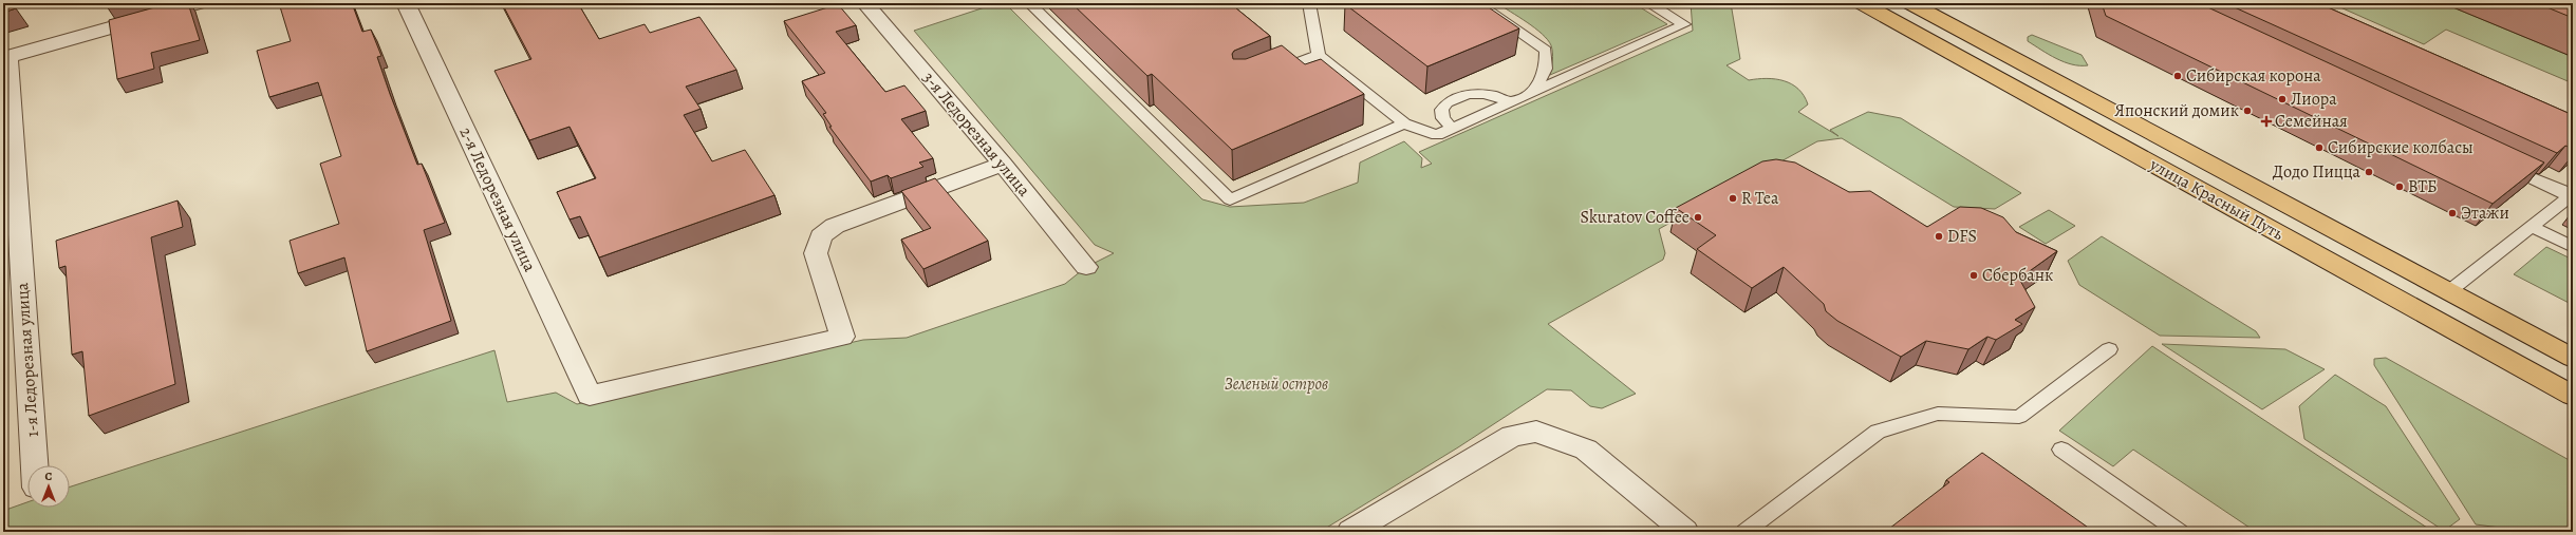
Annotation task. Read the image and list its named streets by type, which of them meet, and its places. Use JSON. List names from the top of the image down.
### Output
{
  "streets": {
    "main road": ["улица Красный Путь"],
    "street": ["3-я Ледорезная улица", "2-я Ледорезная улица", "1-я Ледорезная улица"]
  },
  "crossings": [
    ["3-я Ледорезная улица", "2-я Ледорезная улица"]
  ],
  "parks": ["Зеленый остров"],
  "places": {
    "other": [
      "Сибирская корона",
      "Лиора",
      "Японский домик",
      "Сибирские колбасы",
      "Додо Пицца",
      "ВТБ",
      "R Tea",
      "Этажи",
      "Skuratov Coffee",
      "DFS",
      "Сбербанк"
    ],
    "health": ["Семейная"]
  },
  "north": "top"
}
